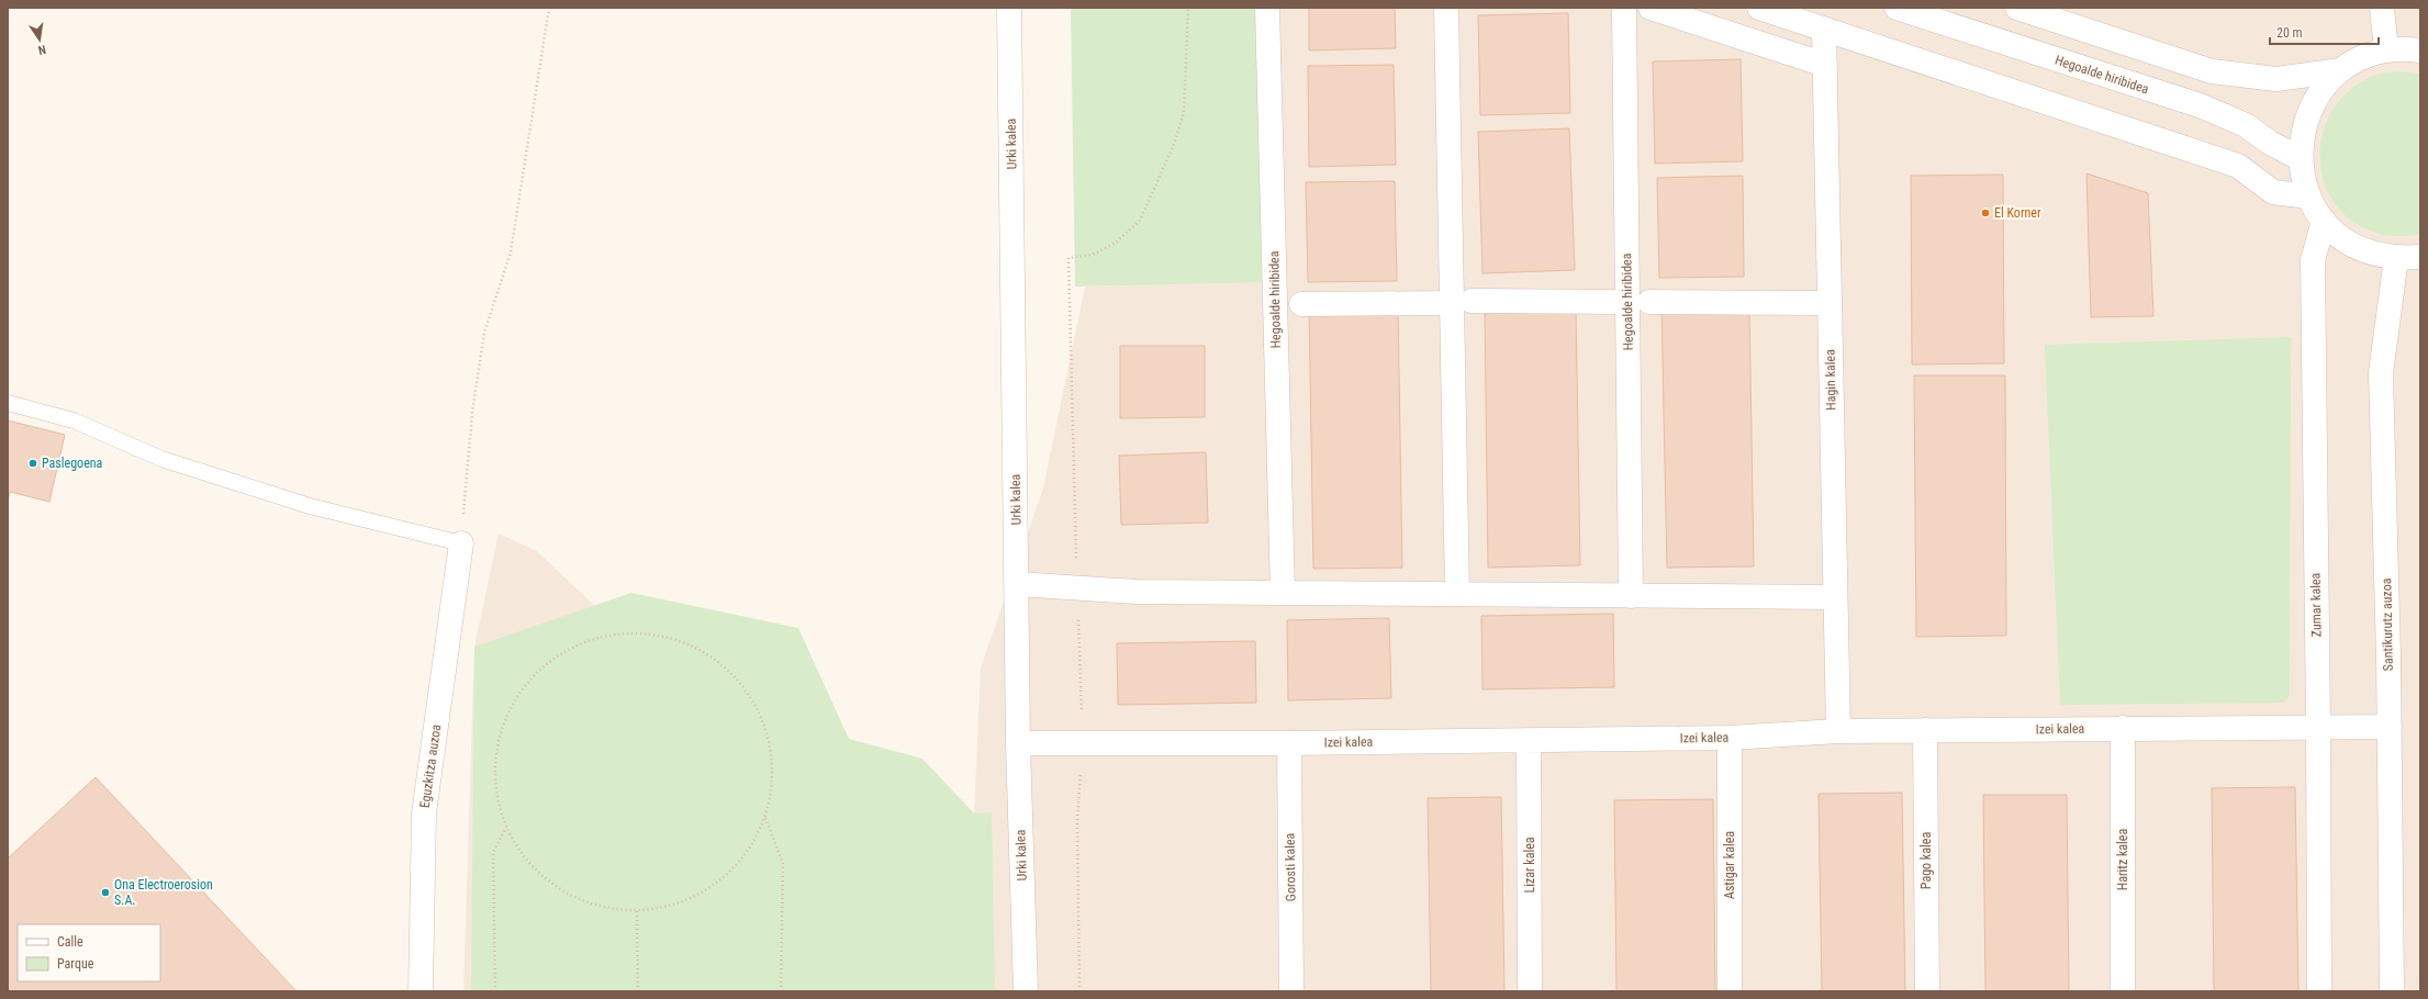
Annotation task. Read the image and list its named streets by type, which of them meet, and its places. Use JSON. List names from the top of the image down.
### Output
{
  "streets": {
    "street": [
      "Hegoalde hiribidea",
      "Urki kalea",
      "Hagin kalea",
      "Zumar kalea",
      "Santikurutz auzoa",
      "Izei kalea",
      "Eguzkitza auzoa",
      "Haritz kalea",
      "Pago kalea",
      "Lizar kalea",
      "Astigar kalea",
      "Gorosti kalea"
    ]
  },
  "crossings": [
    ["Urki kalea", "Izei kalea"],
    ["Hagin kalea", "Izei kalea"],
    ["Zumar kalea", "Izei kalea"],
    ["Santikurutz auzoa", "Izei kalea"],
    ["Izei kalea", "Haritz kalea"],
    ["Izei kalea", "Pago kalea"],
    ["Izei kalea", "Lizar kalea"],
    ["Izei kalea", "Astigar kalea"],
    ["Izei kalea", "Gorosti kalea"]
  ],
  "places": ["El Korner", "Paslegoena", "Ona Electroerosion S.A."],
  "legend": ["Calle", "Parque"],
  "scale_bar": "20 m",
  "north": "bottom"
}
